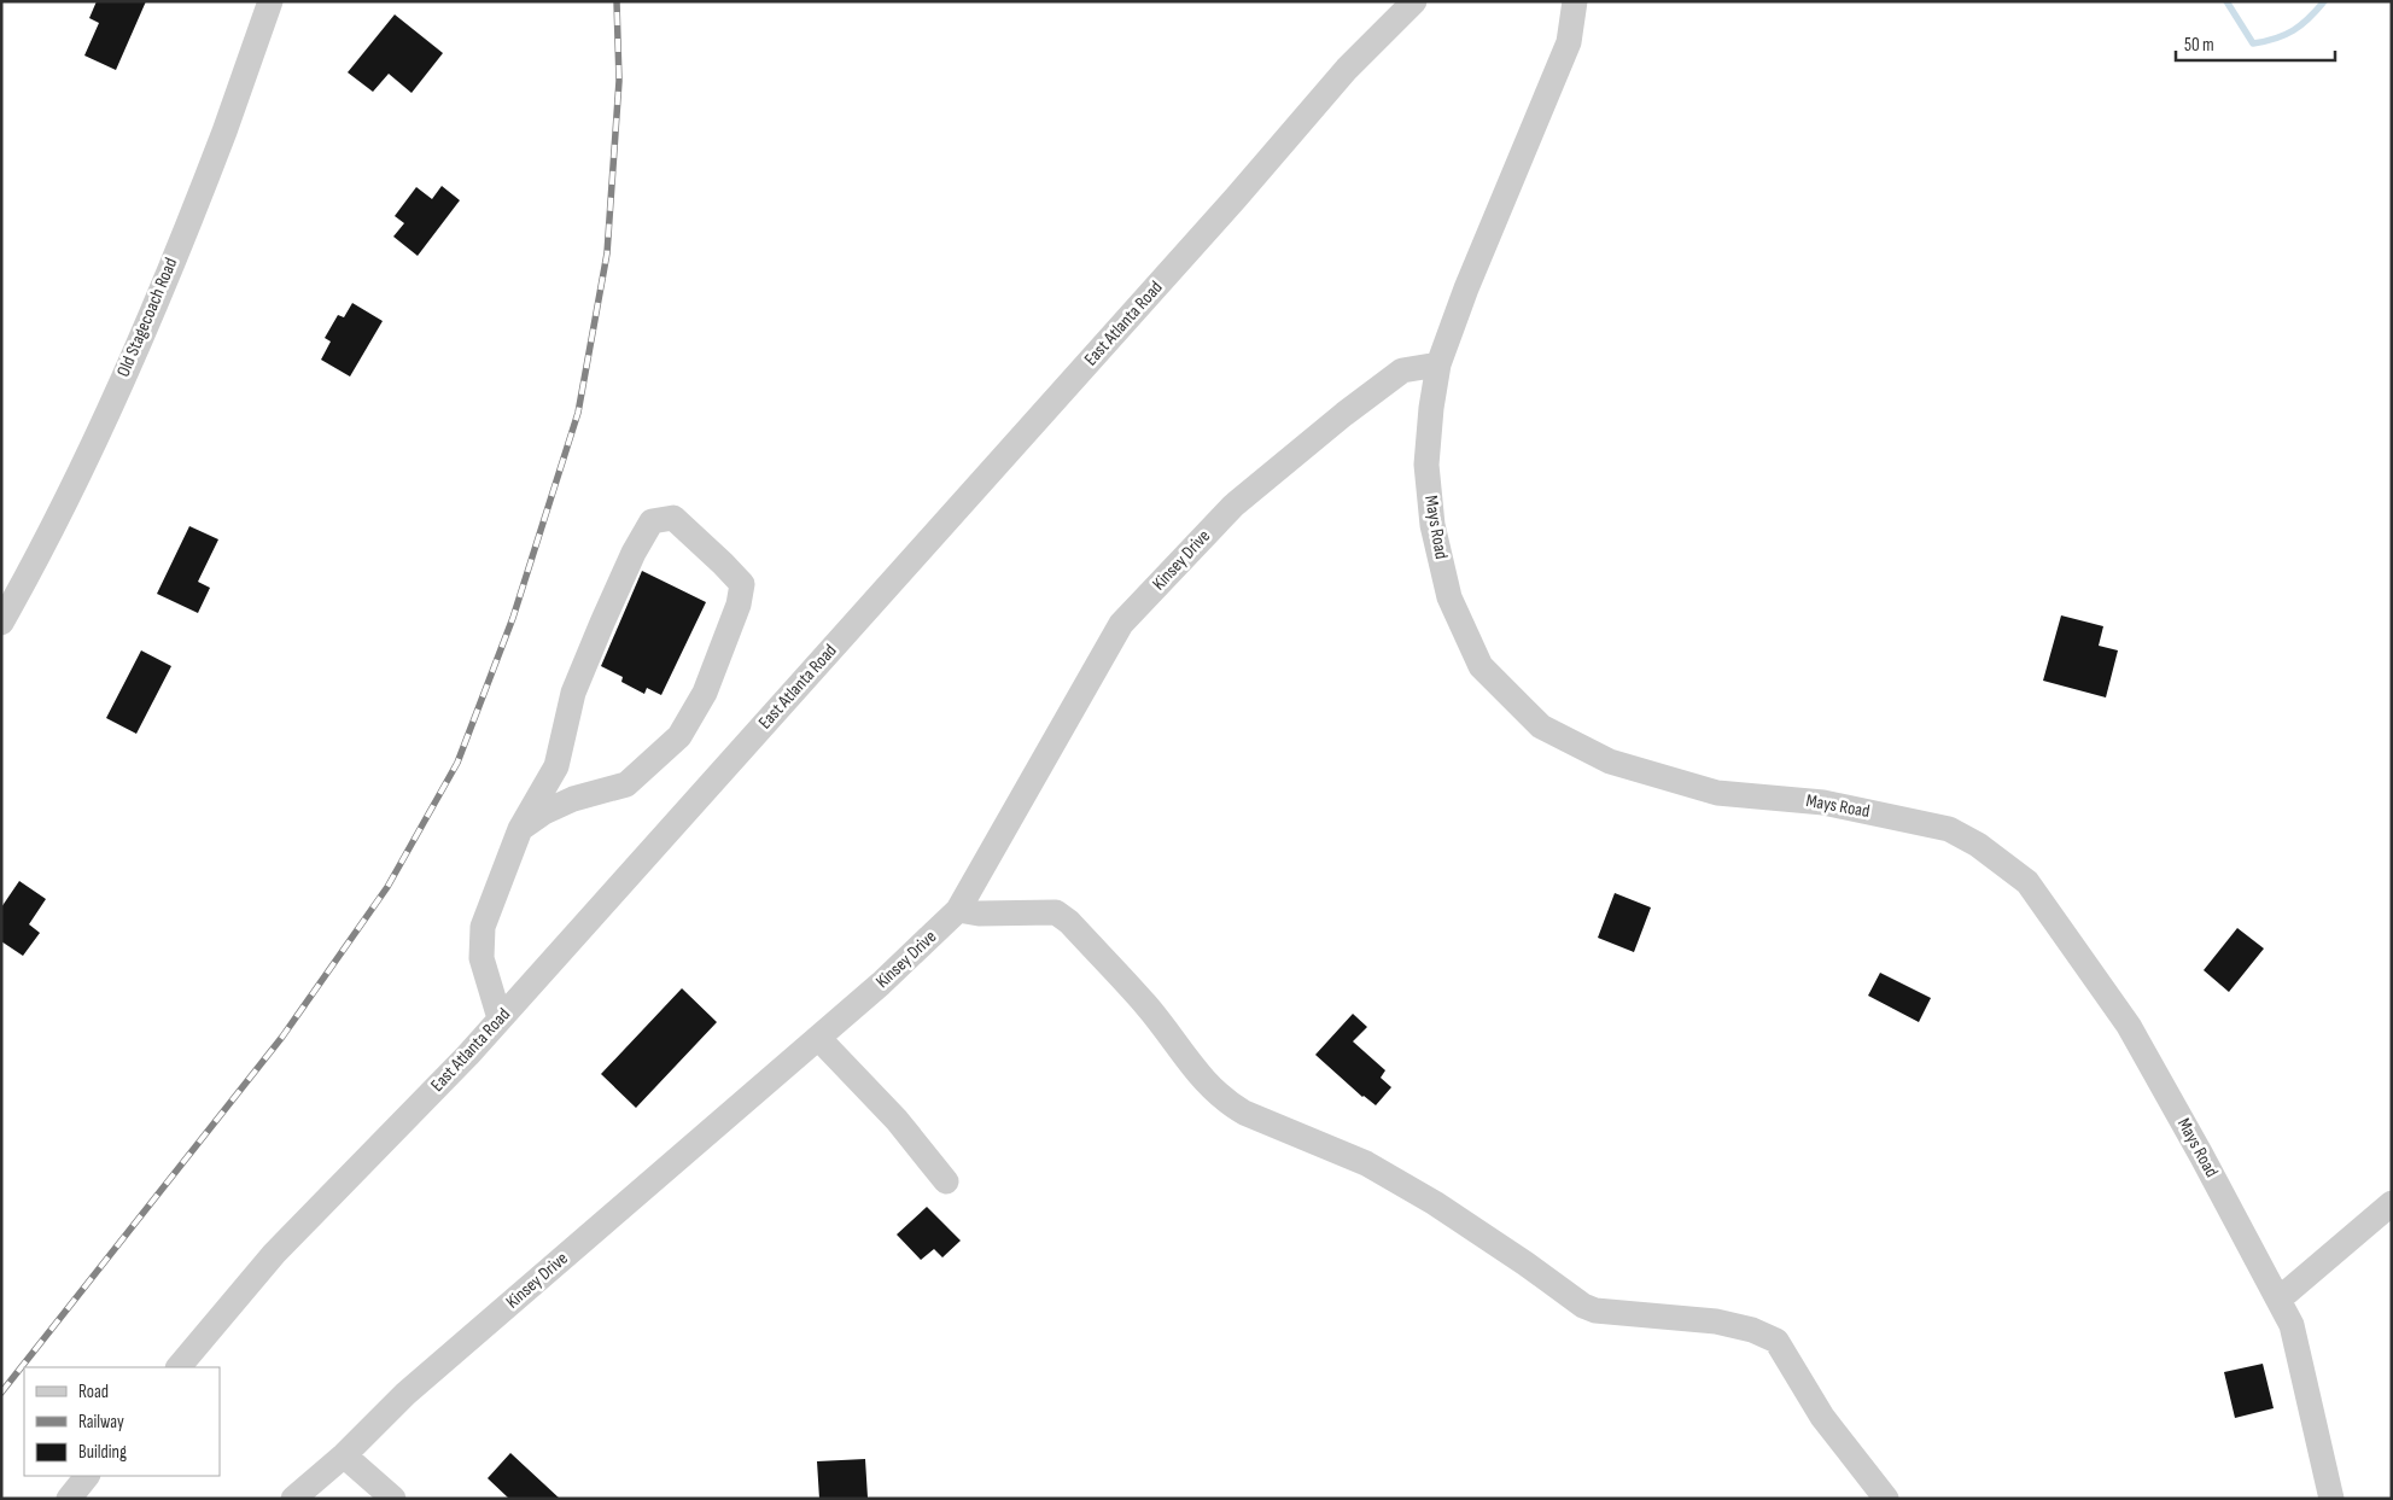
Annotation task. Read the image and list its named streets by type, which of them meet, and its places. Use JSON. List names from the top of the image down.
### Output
{
  "streets": {
    "street": [
      "Old Stagecoach Road",
      "East Atlanta Road",
      "Mays Road",
      "Kinsey Drive"
    ]
  },
  "crossings": [
    ["Mays Road", "Kinsey Drive"]
  ],
  "legend": ["Road", "Railway", "Building"],
  "scale_bar": "50 m"
}
